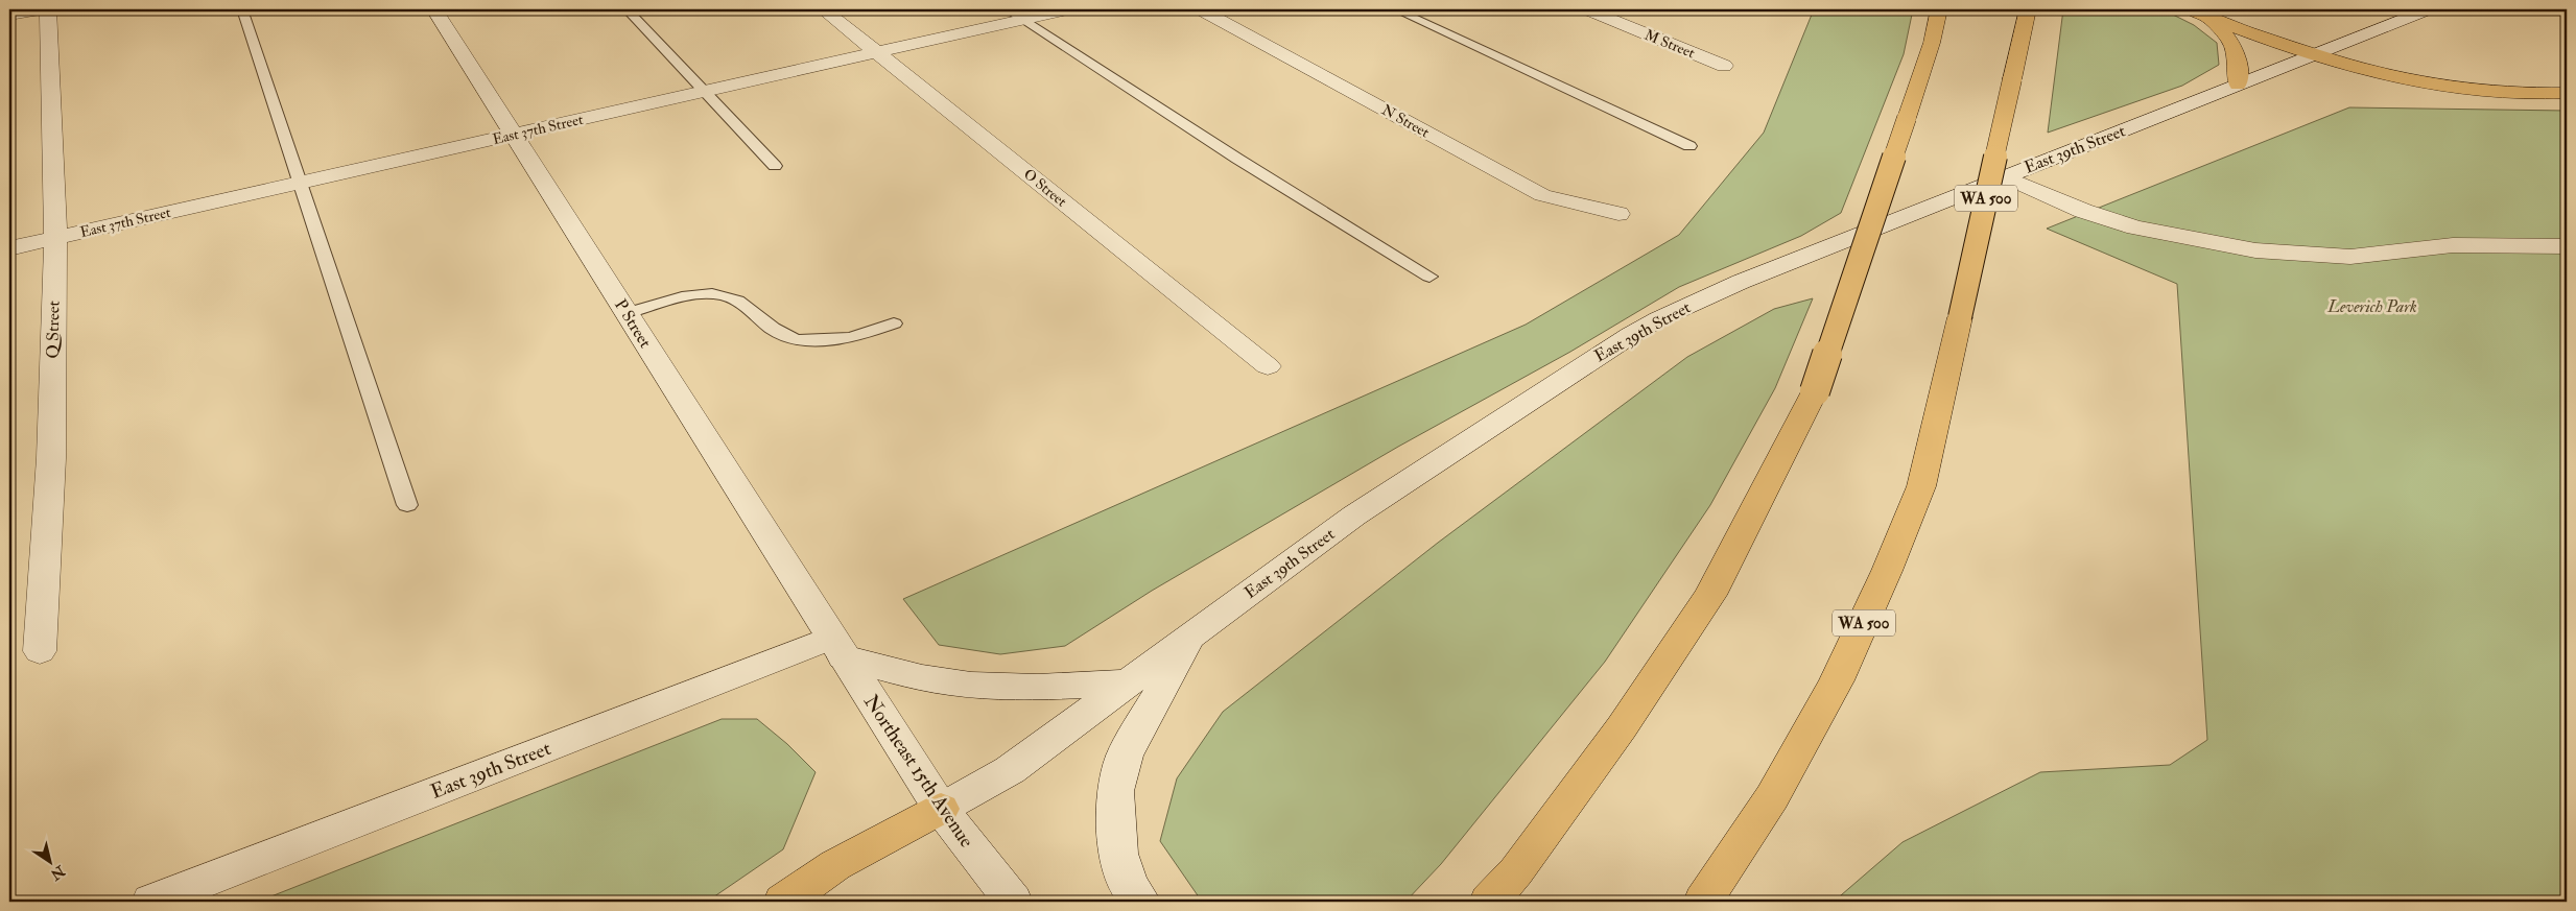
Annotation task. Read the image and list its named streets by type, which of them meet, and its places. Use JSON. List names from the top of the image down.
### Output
{
  "streets": {
    "highway": ["WA 500"],
    "street": [
      "M Street",
      "N Street",
      "East 37th Street",
      "East 39th Street",
      "O Street",
      "P Street",
      "Q Street",
      "Northeast 15th Avenue"
    ]
  },
  "crossings": [
    ["East 37th Street", "O Street"],
    ["East 37th Street", "P Street"],
    ["East 37th Street", "Q Street"],
    ["East 39th Street", "P Street"],
    ["East 39th Street", "Northeast 15th Avenue"],
    ["P Street", "Northeast 15th Avenue"]
  ],
  "parks": ["Leverich Park"],
  "north": "bottom right"
}
